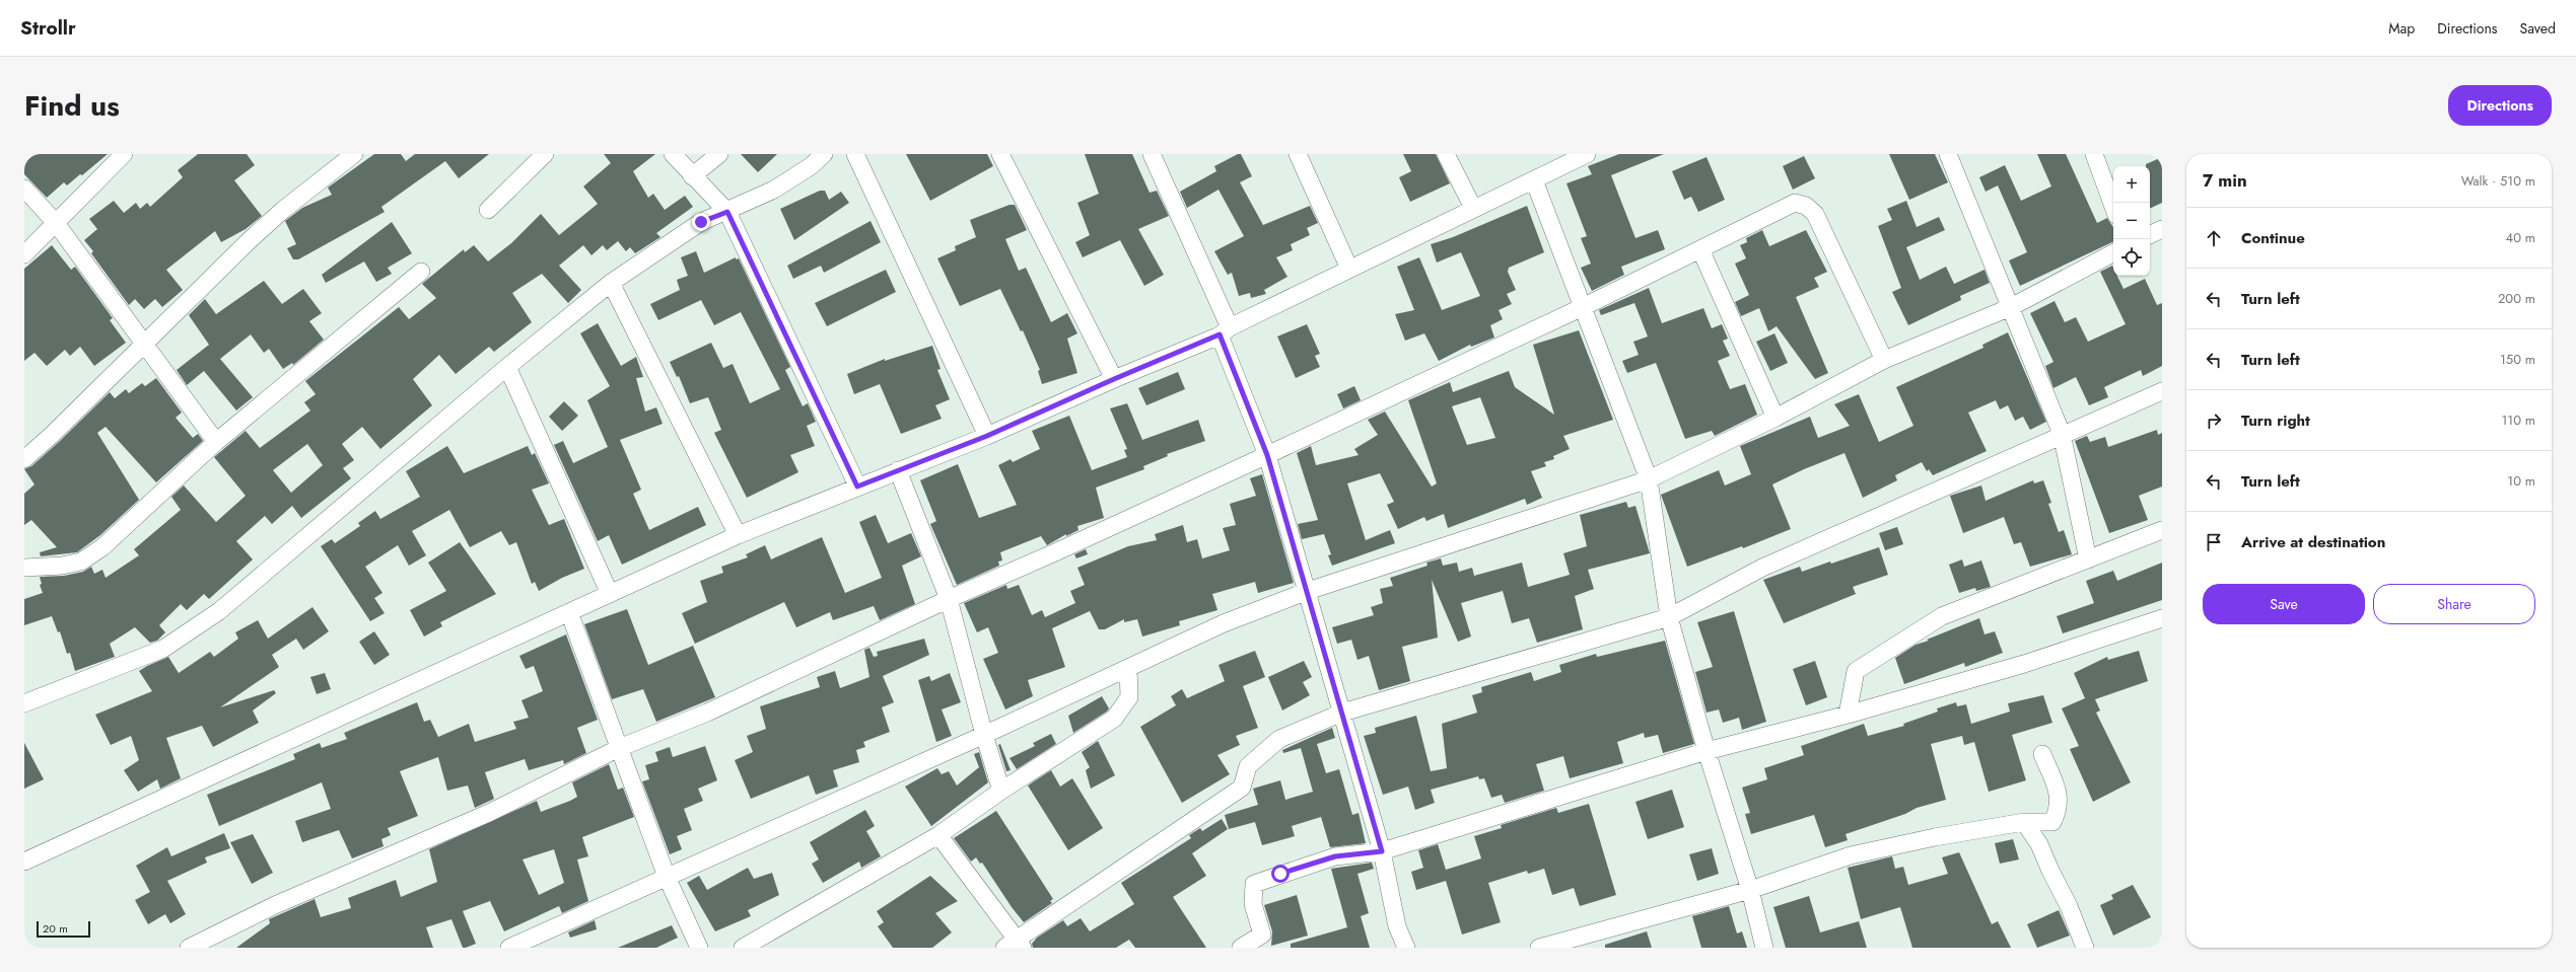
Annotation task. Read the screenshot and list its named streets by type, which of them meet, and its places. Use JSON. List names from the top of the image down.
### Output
{
  "scale_bar": "20 m",
  "page": {
    "header": "Strollr",
    "nav": ["Map", "Directions", "Saved"],
    "title": "Find us",
    "buttons": [
      "Directions",
      ["Save", "Share"]
    ],
    "heading": ["7 min", "Walk · 510 m"],
    "map_buttons": ["+", "−"],
    "list": [
      ["Continue", "40 m"],
      ["Turn left", "200 m"],
      ["Turn left", "150 m"],
      ["Turn right", "110 m"],
      ["Turn left", "10 m"],
      "Arrive at destination"
    ],
    "scale": "20 m"
  }
}
